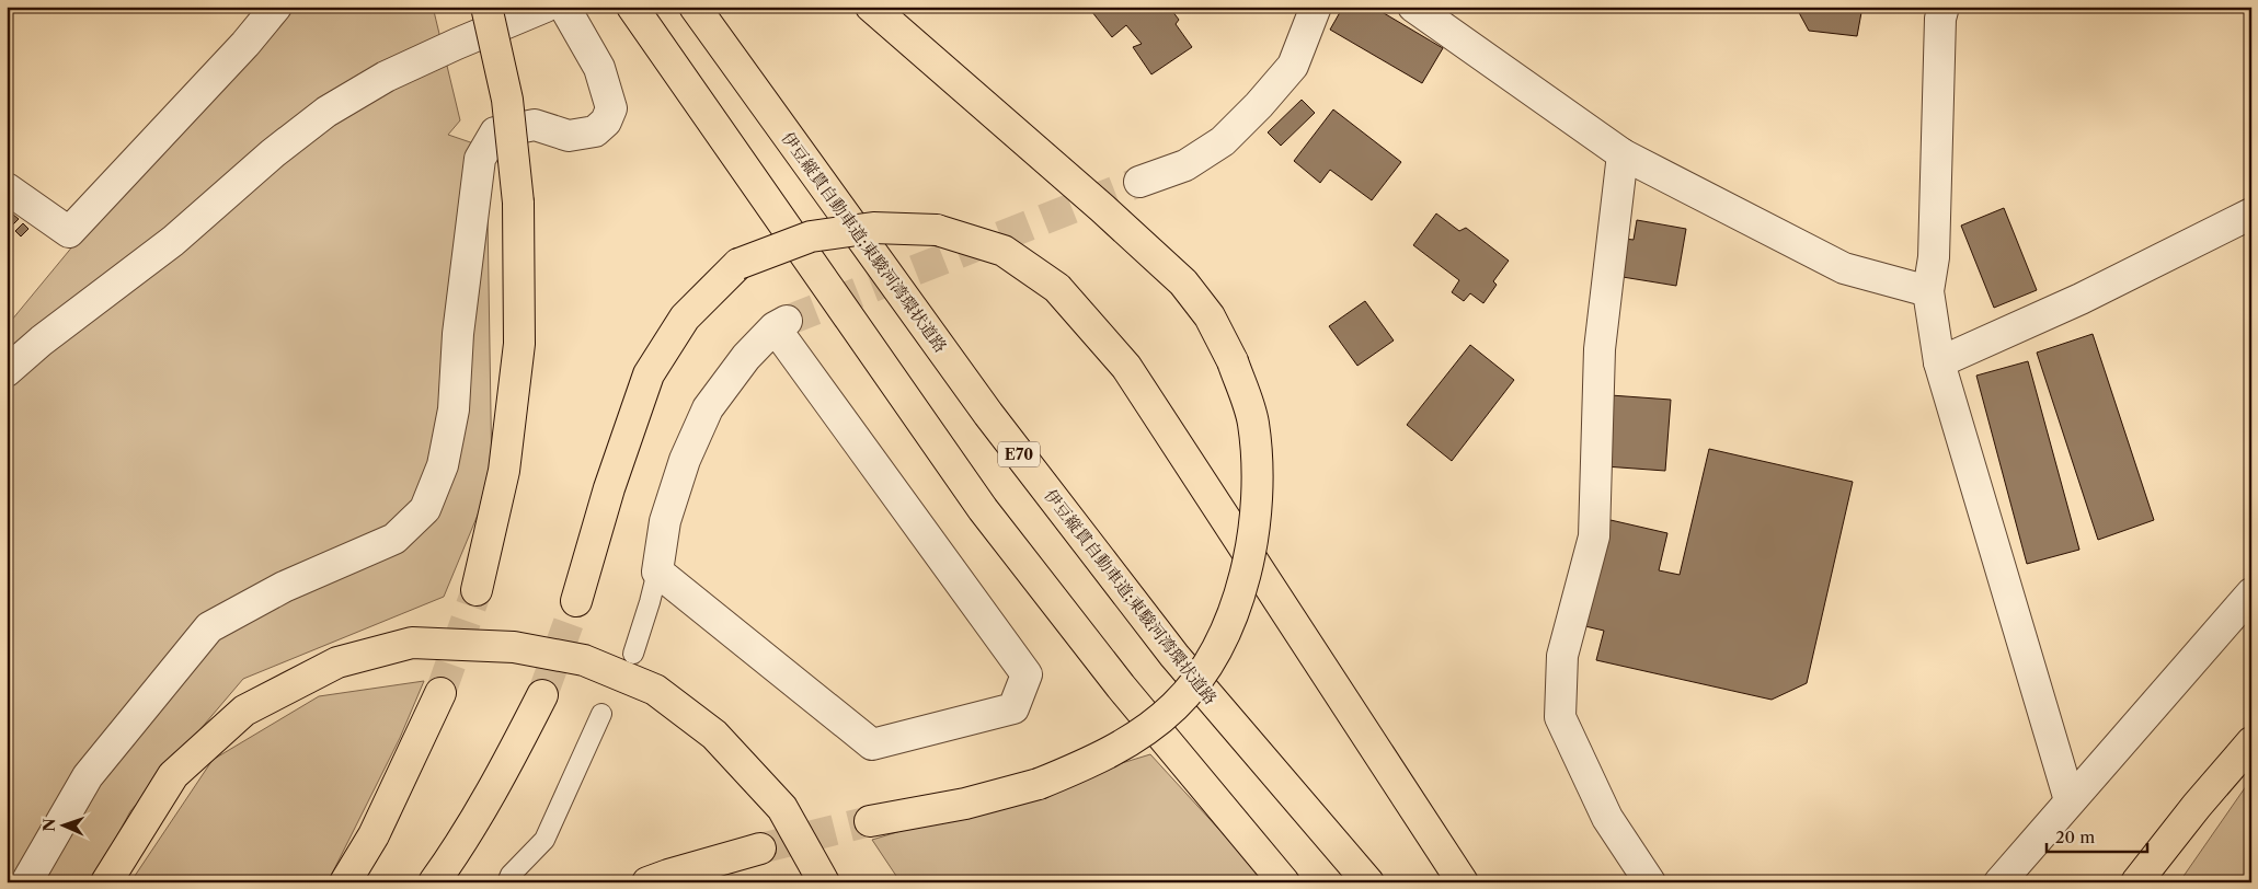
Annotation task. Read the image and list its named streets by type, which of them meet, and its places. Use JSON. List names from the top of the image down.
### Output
{
  "streets": {
    "main road": ["伊豆縦貫自動車道;東駿河湾環状道路", "E70"]
  },
  "scale_bar": "20 m",
  "north": "left"
}
